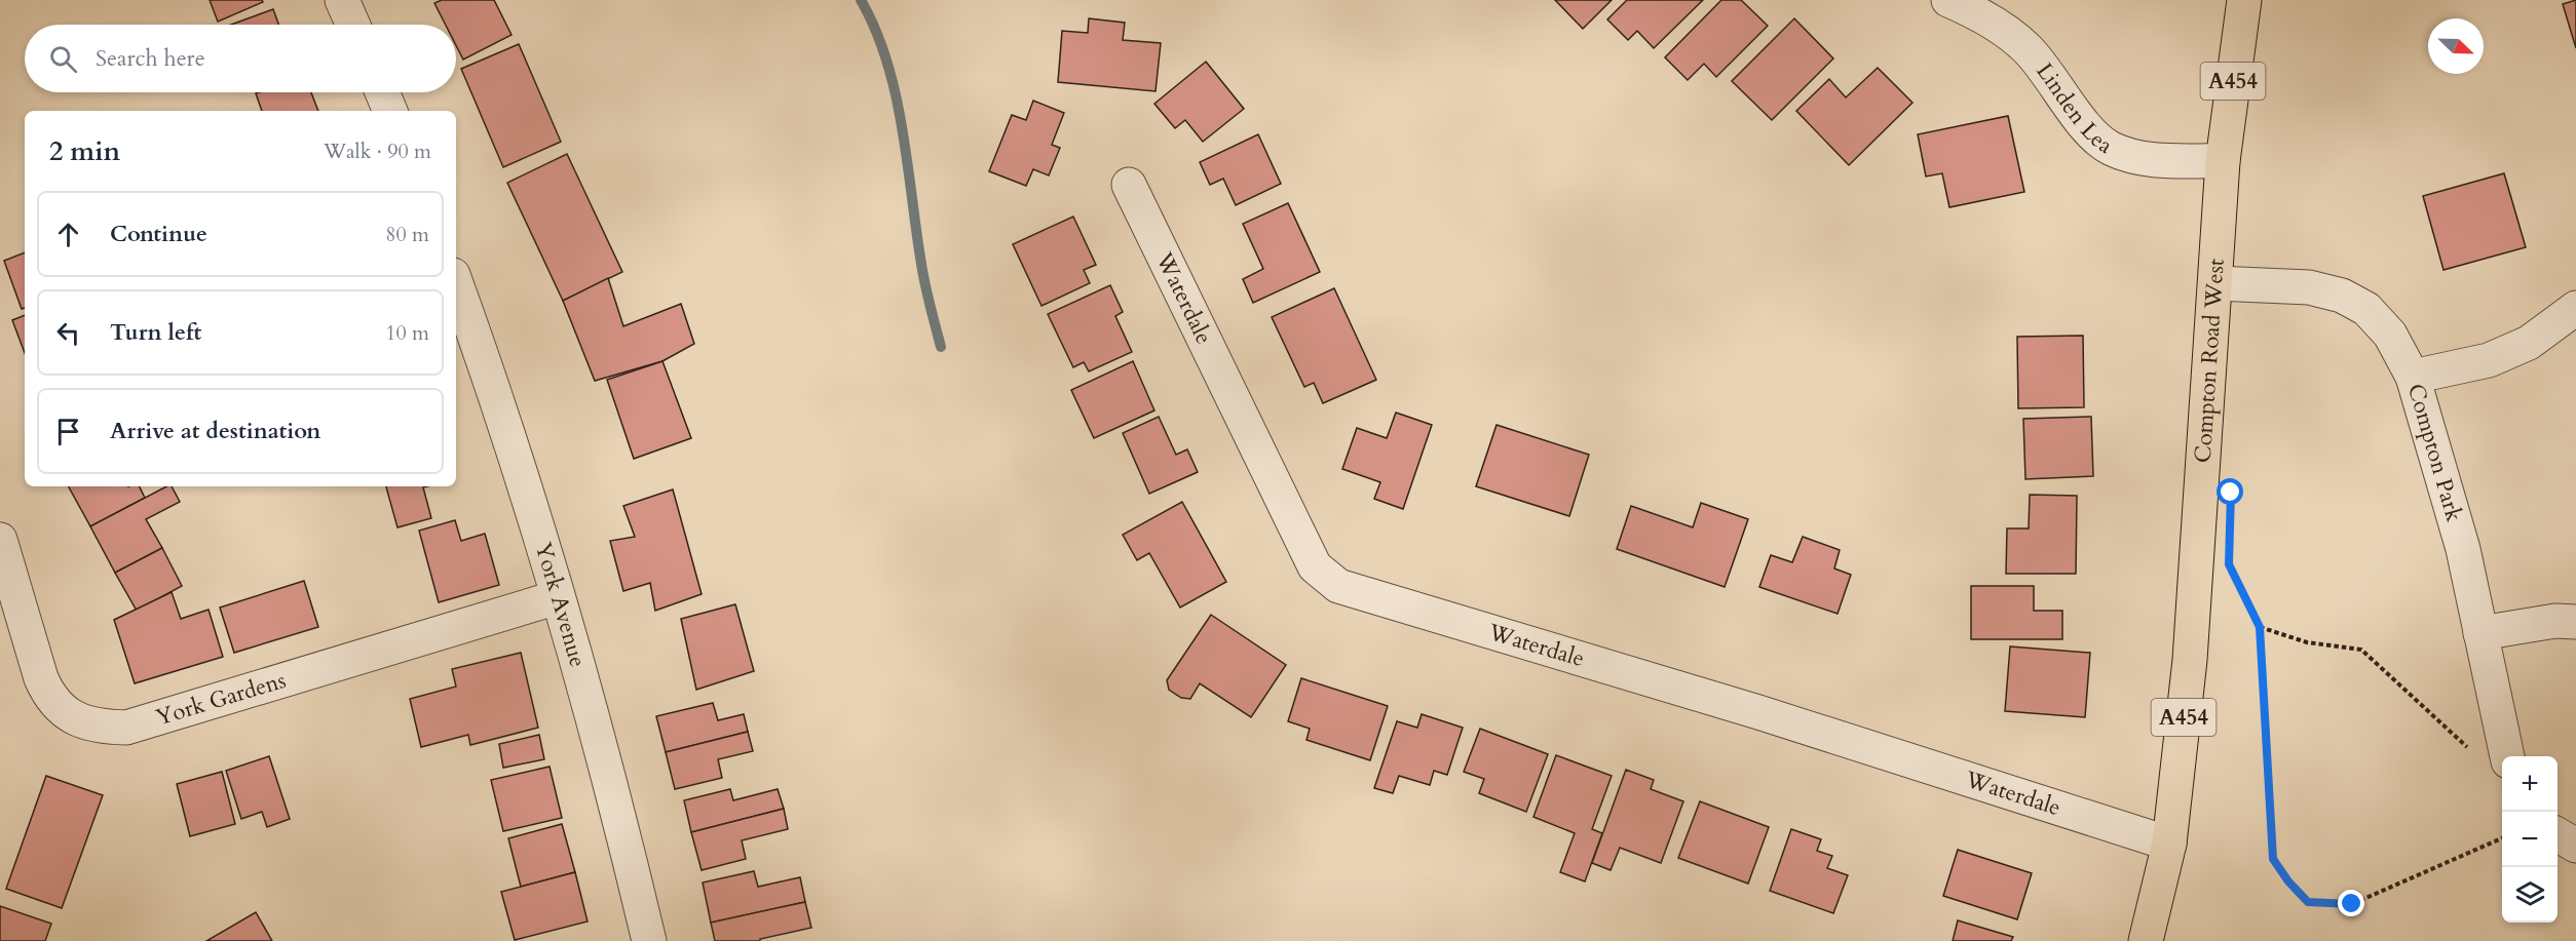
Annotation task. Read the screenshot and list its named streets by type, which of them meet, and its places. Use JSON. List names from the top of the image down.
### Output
{
  "streets": {
    "highway": ["A454", "Compton Road West"],
    "street": [
      "Linden Lea",
      "Waterdale",
      "Compton Park",
      "York Avenue",
      "York Gardens"
    ]
  },
  "crossings": [
    ["Linden Lea", "Compton Road West"],
    ["Waterdale", "Compton Road West"],
    ["Compton Road West", "Compton Park"],
    ["York Avenue", "York Gardens"]
  ],
  "north": "bottom right",
  "page": {
    "search": "Search here",
    "heading": ["2 min", "Walk · 90 m"],
    "list": [
      ["Continue", "80 m"],
      ["Turn left", "10 m"],
      "Arrive at destination"
    ],
    "map_buttons": ["+", "−"]
  }
}
